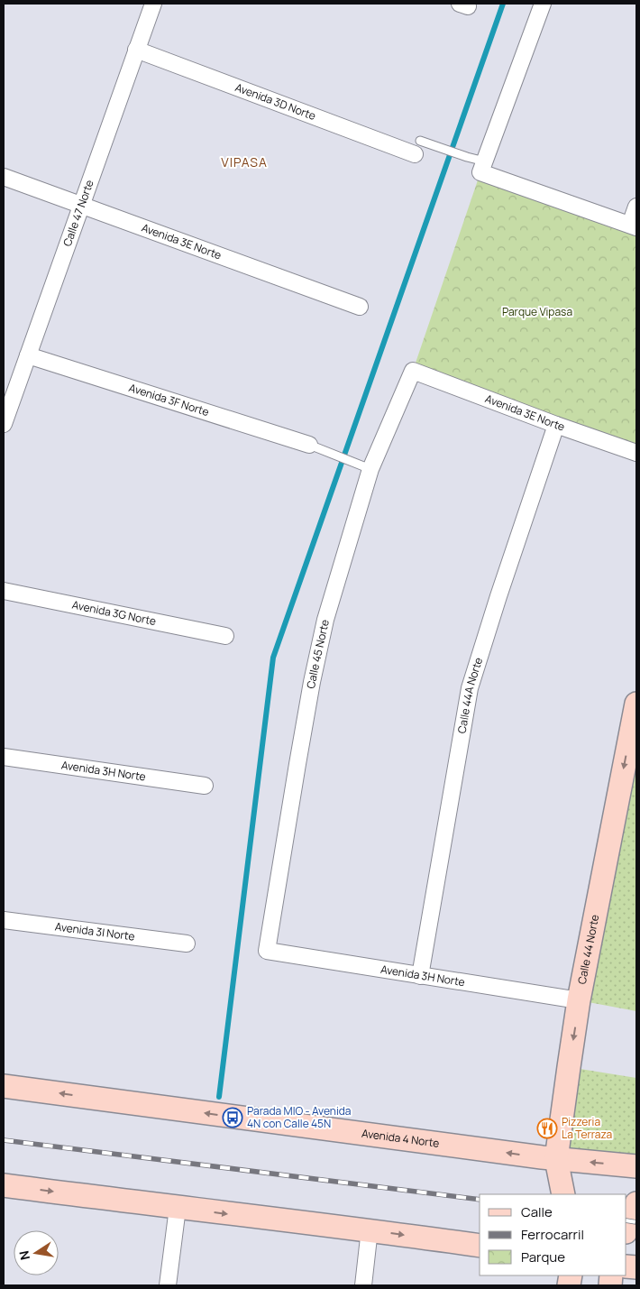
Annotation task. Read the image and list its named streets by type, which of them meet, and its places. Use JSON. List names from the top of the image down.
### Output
{
  "streets": {
    "main road": ["Calle 44 Norte", "Avenida 4 Norte"],
    "street": [
      "Avenida 3D Norte",
      "Calle 47 Norte",
      "Avenida 3E Norte",
      "Avenida 3F Norte",
      "Avenida 3G Norte",
      "Calle 45 Norte",
      "Calle 44A Norte",
      "Avenida 3H Norte",
      "Avenida 3I Norte"
    ]
  },
  "crossings": [
    ["Avenida 3D Norte", "Calle 47 Norte"],
    ["Calle 47 Norte", "Avenida 3E Norte"],
    ["Calle 47 Norte", "Avenida 3F Norte"],
    ["Avenida 3E Norte", "Calle 45 Norte"],
    ["Avenida 3E Norte", "Calle 44A Norte"],
    ["Calle 45 Norte", "Avenida 3H Norte"],
    ["Calle 44A Norte", "Avenida 3H Norte"],
    ["Avenida 3H Norte", "Calle 44 Norte"],
    ["Calle 44 Norte", "Avenida 4 Norte"]
  ],
  "one_way": ["Calle 44 Norte"],
  "districts": ["VIPASA"],
  "parks": ["Parque Vipasa"],
  "places": {
    "bus stop": ["Parada MIO - Avenida 4N con Calle 45N"],
    "restaurant": ["Pizzeria La Terraza"]
  },
  "legend": ["Calle", "Ferrocarril", "Parque"],
  "north": "left"
}
